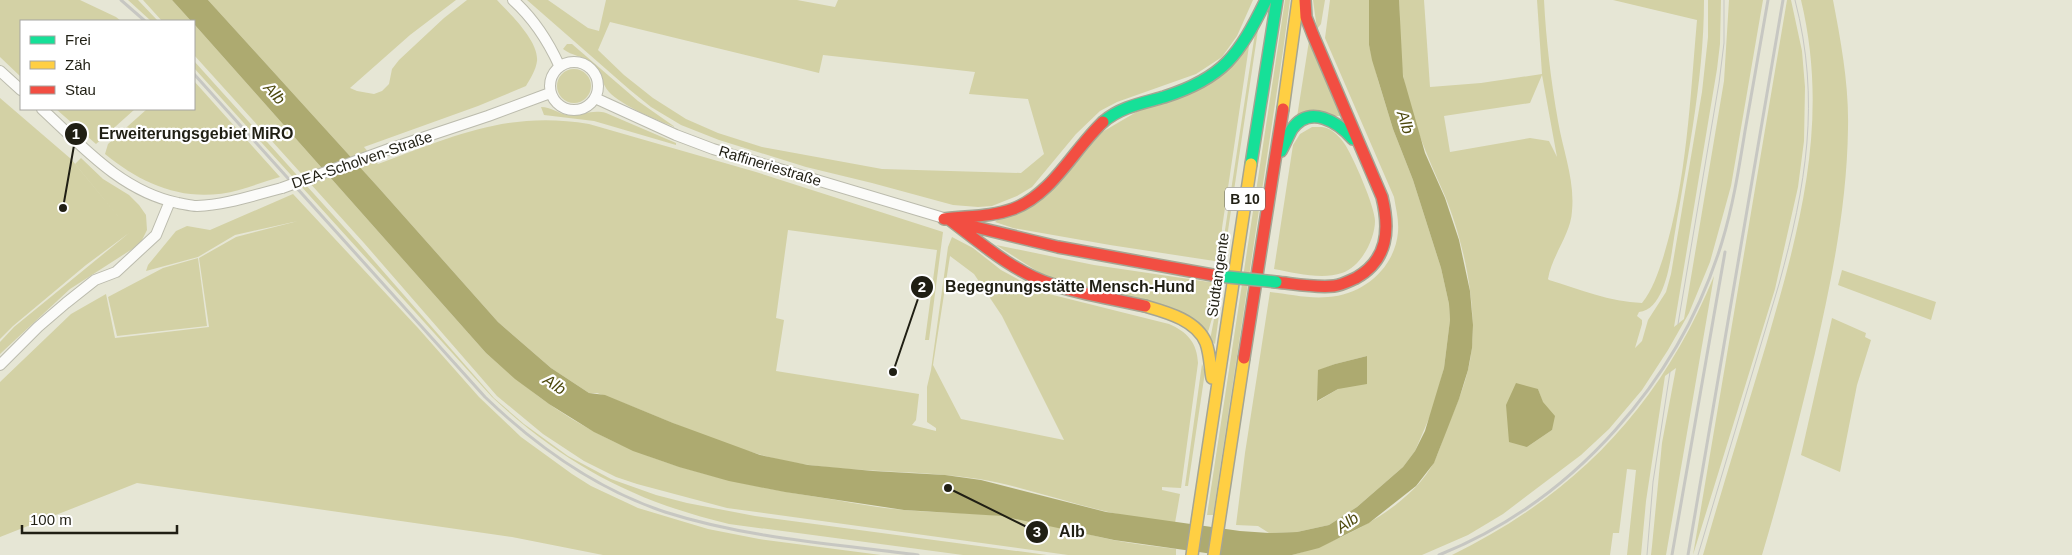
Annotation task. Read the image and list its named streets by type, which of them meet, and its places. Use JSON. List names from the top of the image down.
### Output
{
  "streets": {
    "highway": ["B 10", "Südtangente"],
    "street": ["DEA-Scholven-Straße", "Raffineriestraße"]
  },
  "crossings": [
    ["DEA-Scholven-Straße", "Raffineriestraße"]
  ],
  "water": ["Alb"],
  "places": ["Erweiterungsgebiet MiRO", "Begegnungsstätte Mensch-Hund", "Alb"],
  "legend": ["Frei", "Zäh", "Stau"],
  "scale_bar": "100 m"
}
